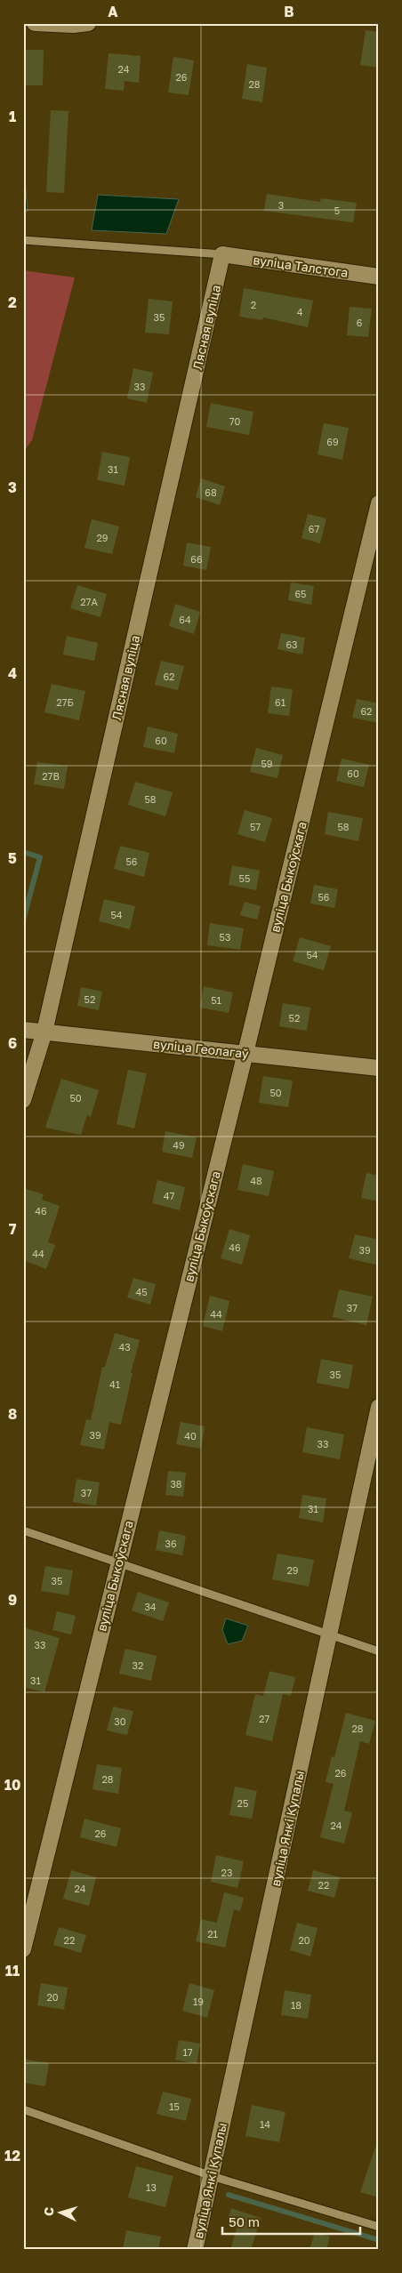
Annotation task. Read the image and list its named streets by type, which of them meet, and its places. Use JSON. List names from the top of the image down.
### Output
{
  "streets": {
    "street": [
      "вуліца Талстога",
      "Лясная вуліца",
      "вуліца Быкоўскага",
      "вуліца Геолагаў",
      "вуліца Янкі Купалы"
    ]
  },
  "crossings": [
    ["вуліца Талстога", "Лясная вуліца"],
    ["Лясная вуліца", "вуліца Геолагаў"],
    ["вуліца Быкоўскага", "вуліца Геолагаў"]
  ],
  "house_numbers": [
    "24",
    "26",
    "28",
    "3",
    "5",
    "2",
    "4",
    "35",
    "6",
    "33",
    "70",
    "69",
    "31",
    "68",
    "67",
    "29",
    "66",
    "65",
    "27А",
    "64",
    "63",
    "62",
    "27Б",
    "61",
    "62",
    "60",
    "59",
    "60",
    "27В",
    "58",
    "57",
    "58",
    "56",
    "55",
    "56",
    "54",
    "53",
    "54",
    "52",
    "51",
    "52",
    "50",
    "50",
    "49",
    "48",
    "47",
    "46",
    "46",
    "39",
    "44",
    "45",
    "37",
    "44",
    "43",
    "35",
    "41",
    "39",
    "40",
    "33",
    "38",
    "37",
    "31",
    "36",
    "29",
    "35",
    "34",
    "33",
    "32",
    "31",
    "27",
    "30",
    "28",
    "26",
    "28",
    "25",
    "24",
    "26",
    "23",
    "22",
    "24",
    "21",
    "22",
    "20",
    "20",
    "19",
    "18",
    "17",
    "15",
    "14",
    "13"
  ],
  "scale_bar": "50 m",
  "north": "left",
  "grid": {
    "columns": ["A", "B"],
    "rows": [
      "1",
      "2",
      "3",
      "4",
      "5",
      "6",
      "7",
      "8",
      "9",
      "10",
      "11",
      "12"
    ]
  }
}
